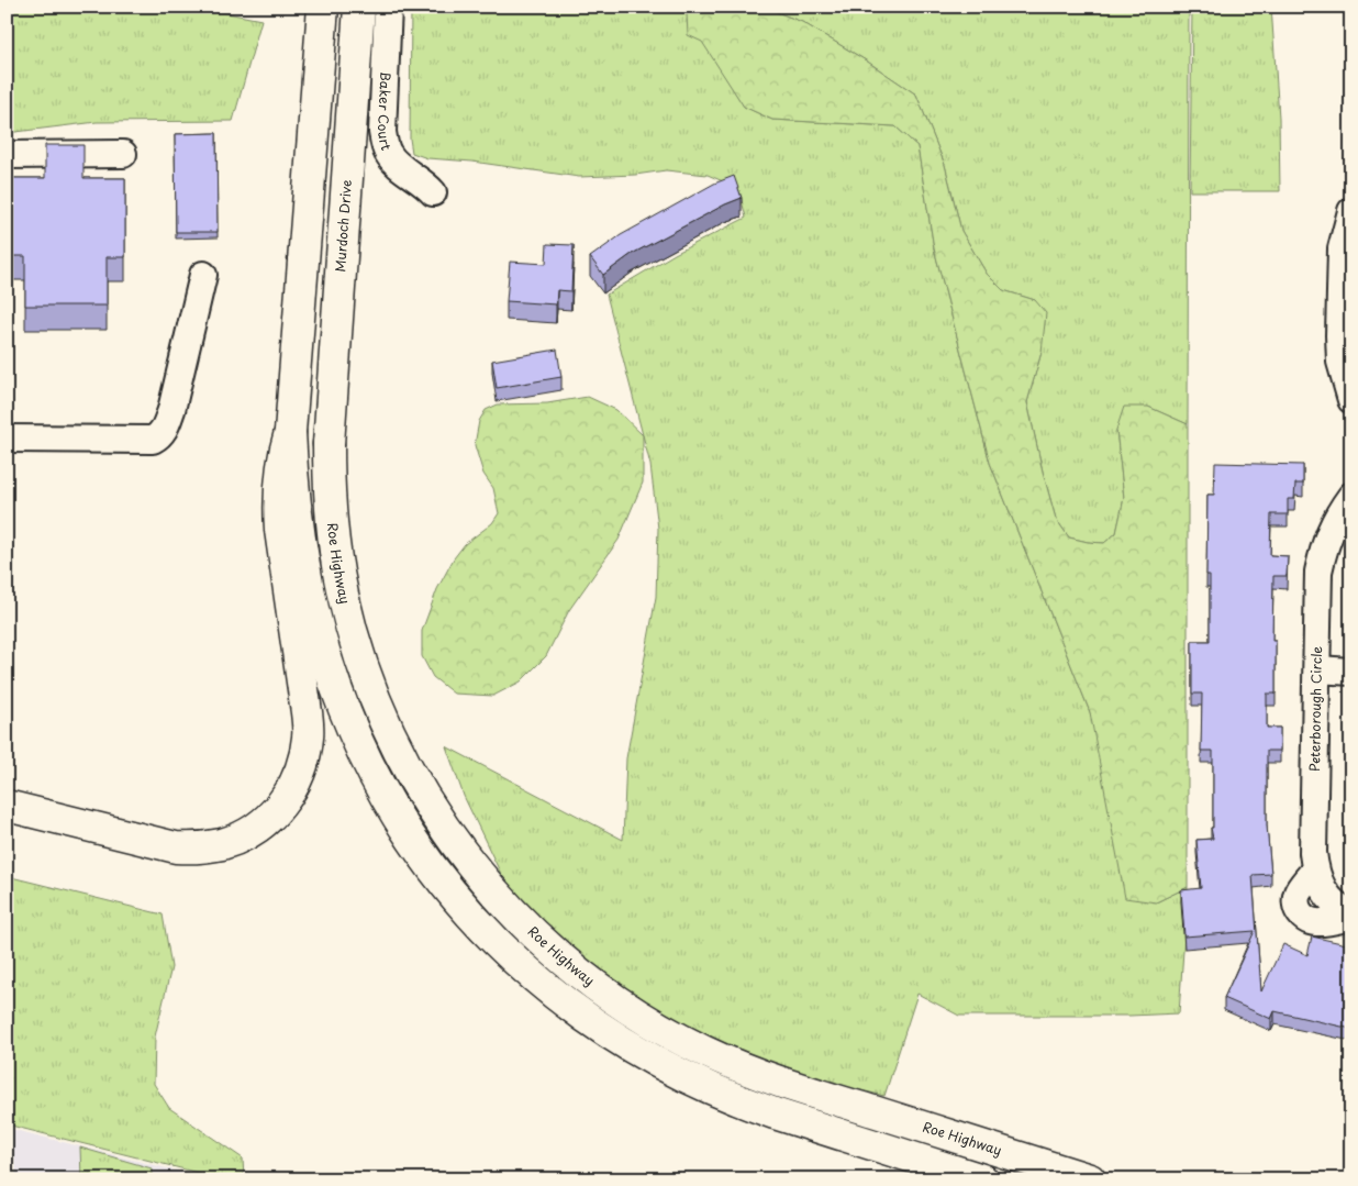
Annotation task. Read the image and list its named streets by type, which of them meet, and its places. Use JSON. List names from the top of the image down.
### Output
{
  "streets": {
    "main road": ["Murdoch Drive", "Roe Highway"],
    "street": ["Baker Court", "Peterborough Circle"]
  },
  "crossings": [
    ["Murdoch Drive", "Roe Highway"]
  ]
}
